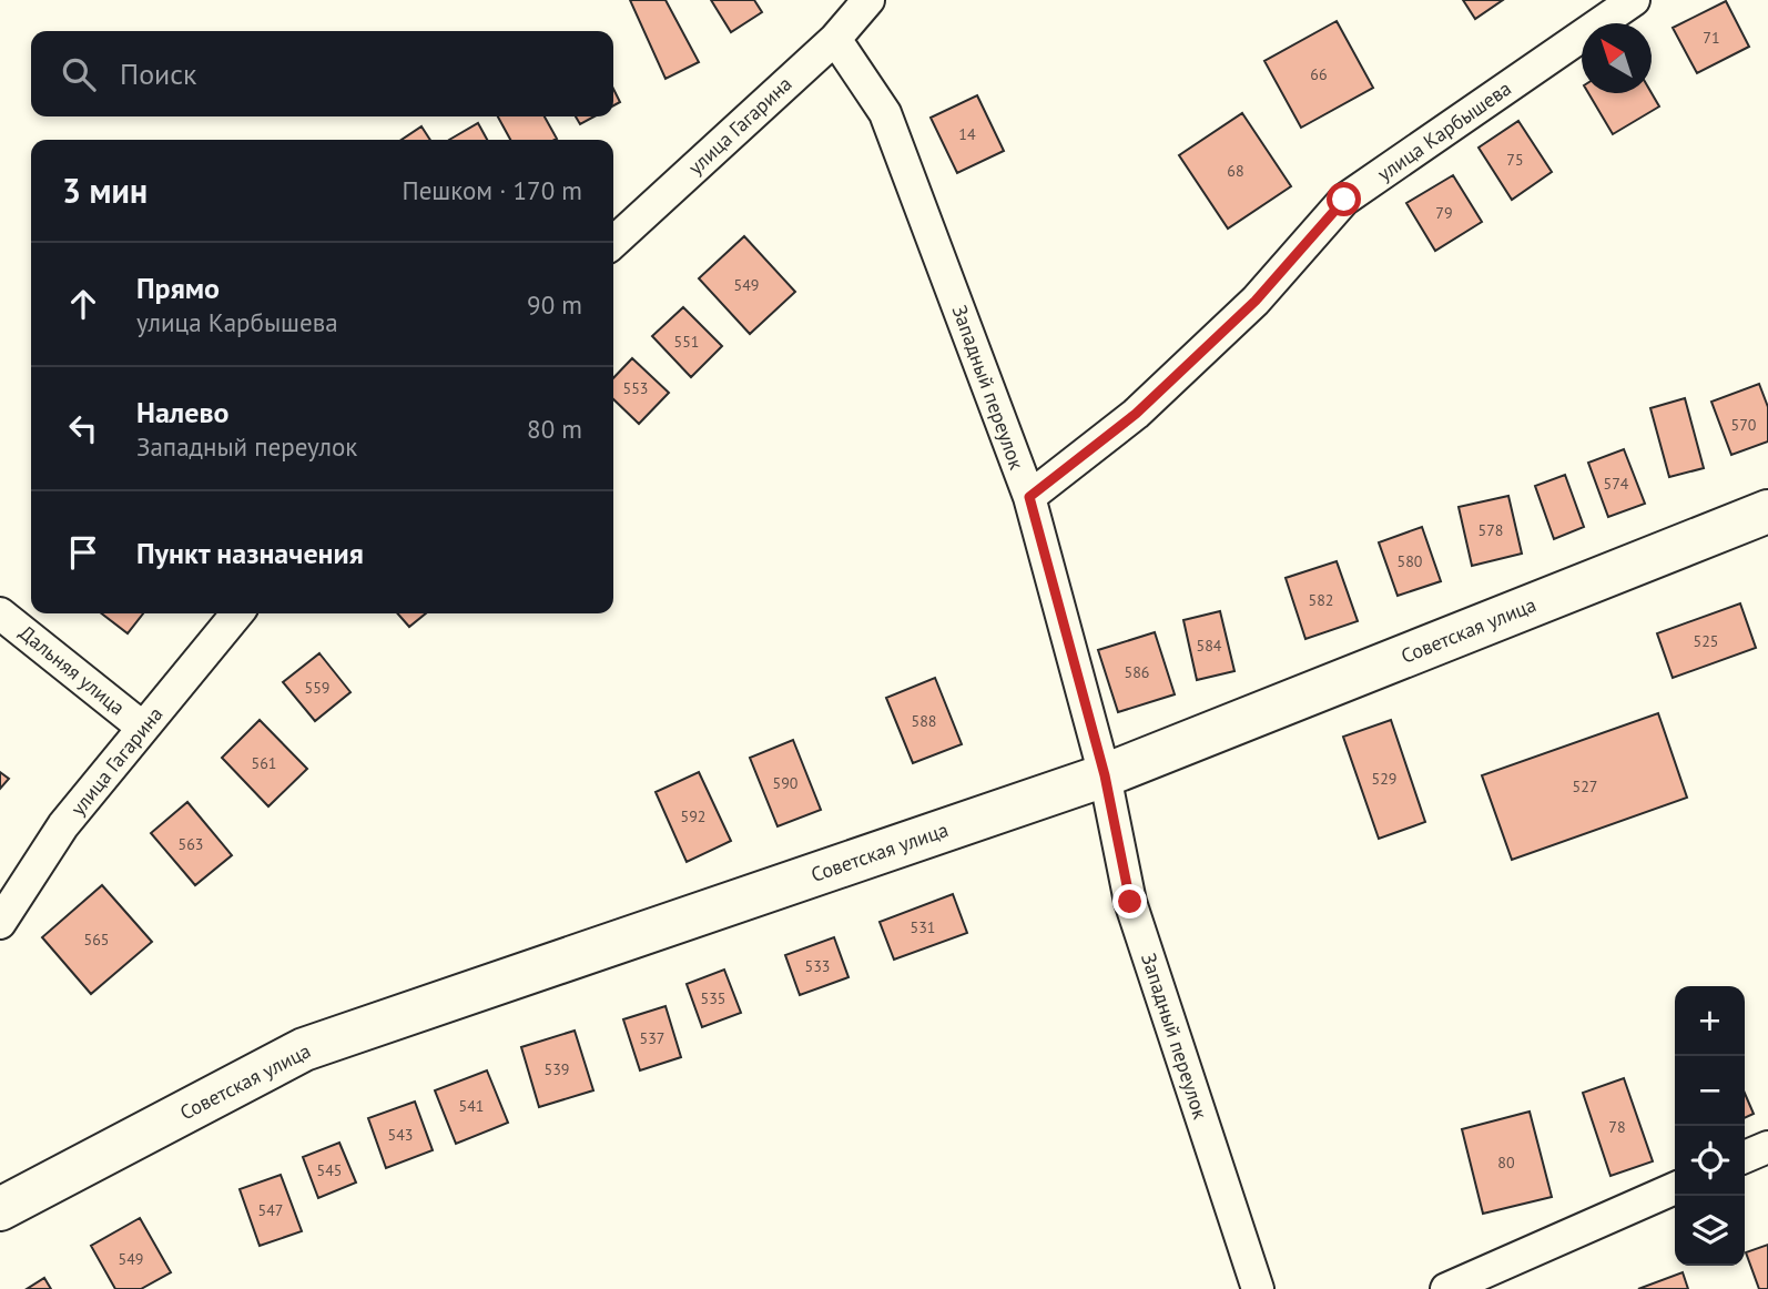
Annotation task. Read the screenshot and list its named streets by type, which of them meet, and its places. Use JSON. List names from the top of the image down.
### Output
{
  "streets": {
    "street": [
      "улица Гагарина",
      "улица Карбышева",
      "Западный переулок",
      "Советская улица",
      "Дальняя улица"
    ]
  },
  "crossings": [
    ["улица Гагарина", "Западный переулок"],
    ["улица Гагарина", "Дальняя улица"],
    ["улица Карбышева", "Западный переулок"],
    ["Западный переулок", "Советская улица"]
  ],
  "house_numbers": [
    "71",
    "66",
    "14",
    "75",
    "68",
    "79",
    "549",
    "551",
    "553",
    "570",
    "574",
    "578",
    "580",
    "582",
    "525",
    "584",
    "586",
    "559",
    "588",
    "561",
    "529",
    "590",
    "527",
    "592",
    "563",
    "531",
    "565",
    "533",
    "535",
    "537",
    "539",
    "541",
    "78",
    "543",
    "80",
    "545",
    "547",
    "549"
  ],
  "north": "top left",
  "page": {
    "search": "Поиск",
    "heading": ["3 мин", "Пешком · 170 m"],
    "list": [
      ["Прямо", "улица Карбышева", "90 m"],
      ["Налево", "Западный переулок", "80 m"],
      "Пункт назначения"
    ],
    "map_buttons": ["+", "−"]
  }
}
